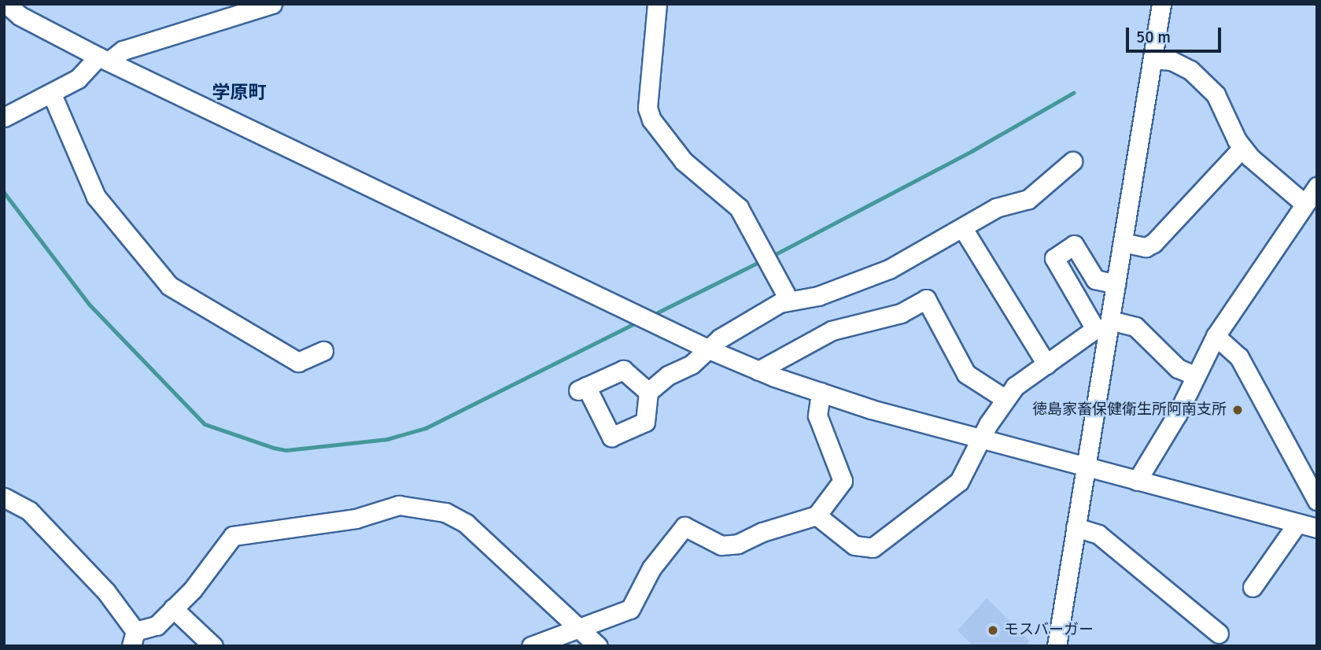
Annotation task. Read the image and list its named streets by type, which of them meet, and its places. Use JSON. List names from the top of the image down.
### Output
{
  "districts": ["学原町"],
  "places": ["徳島家畜保健衛生所阿南支所", "モスバーガー"],
  "scale_bar": "50 m"
}
